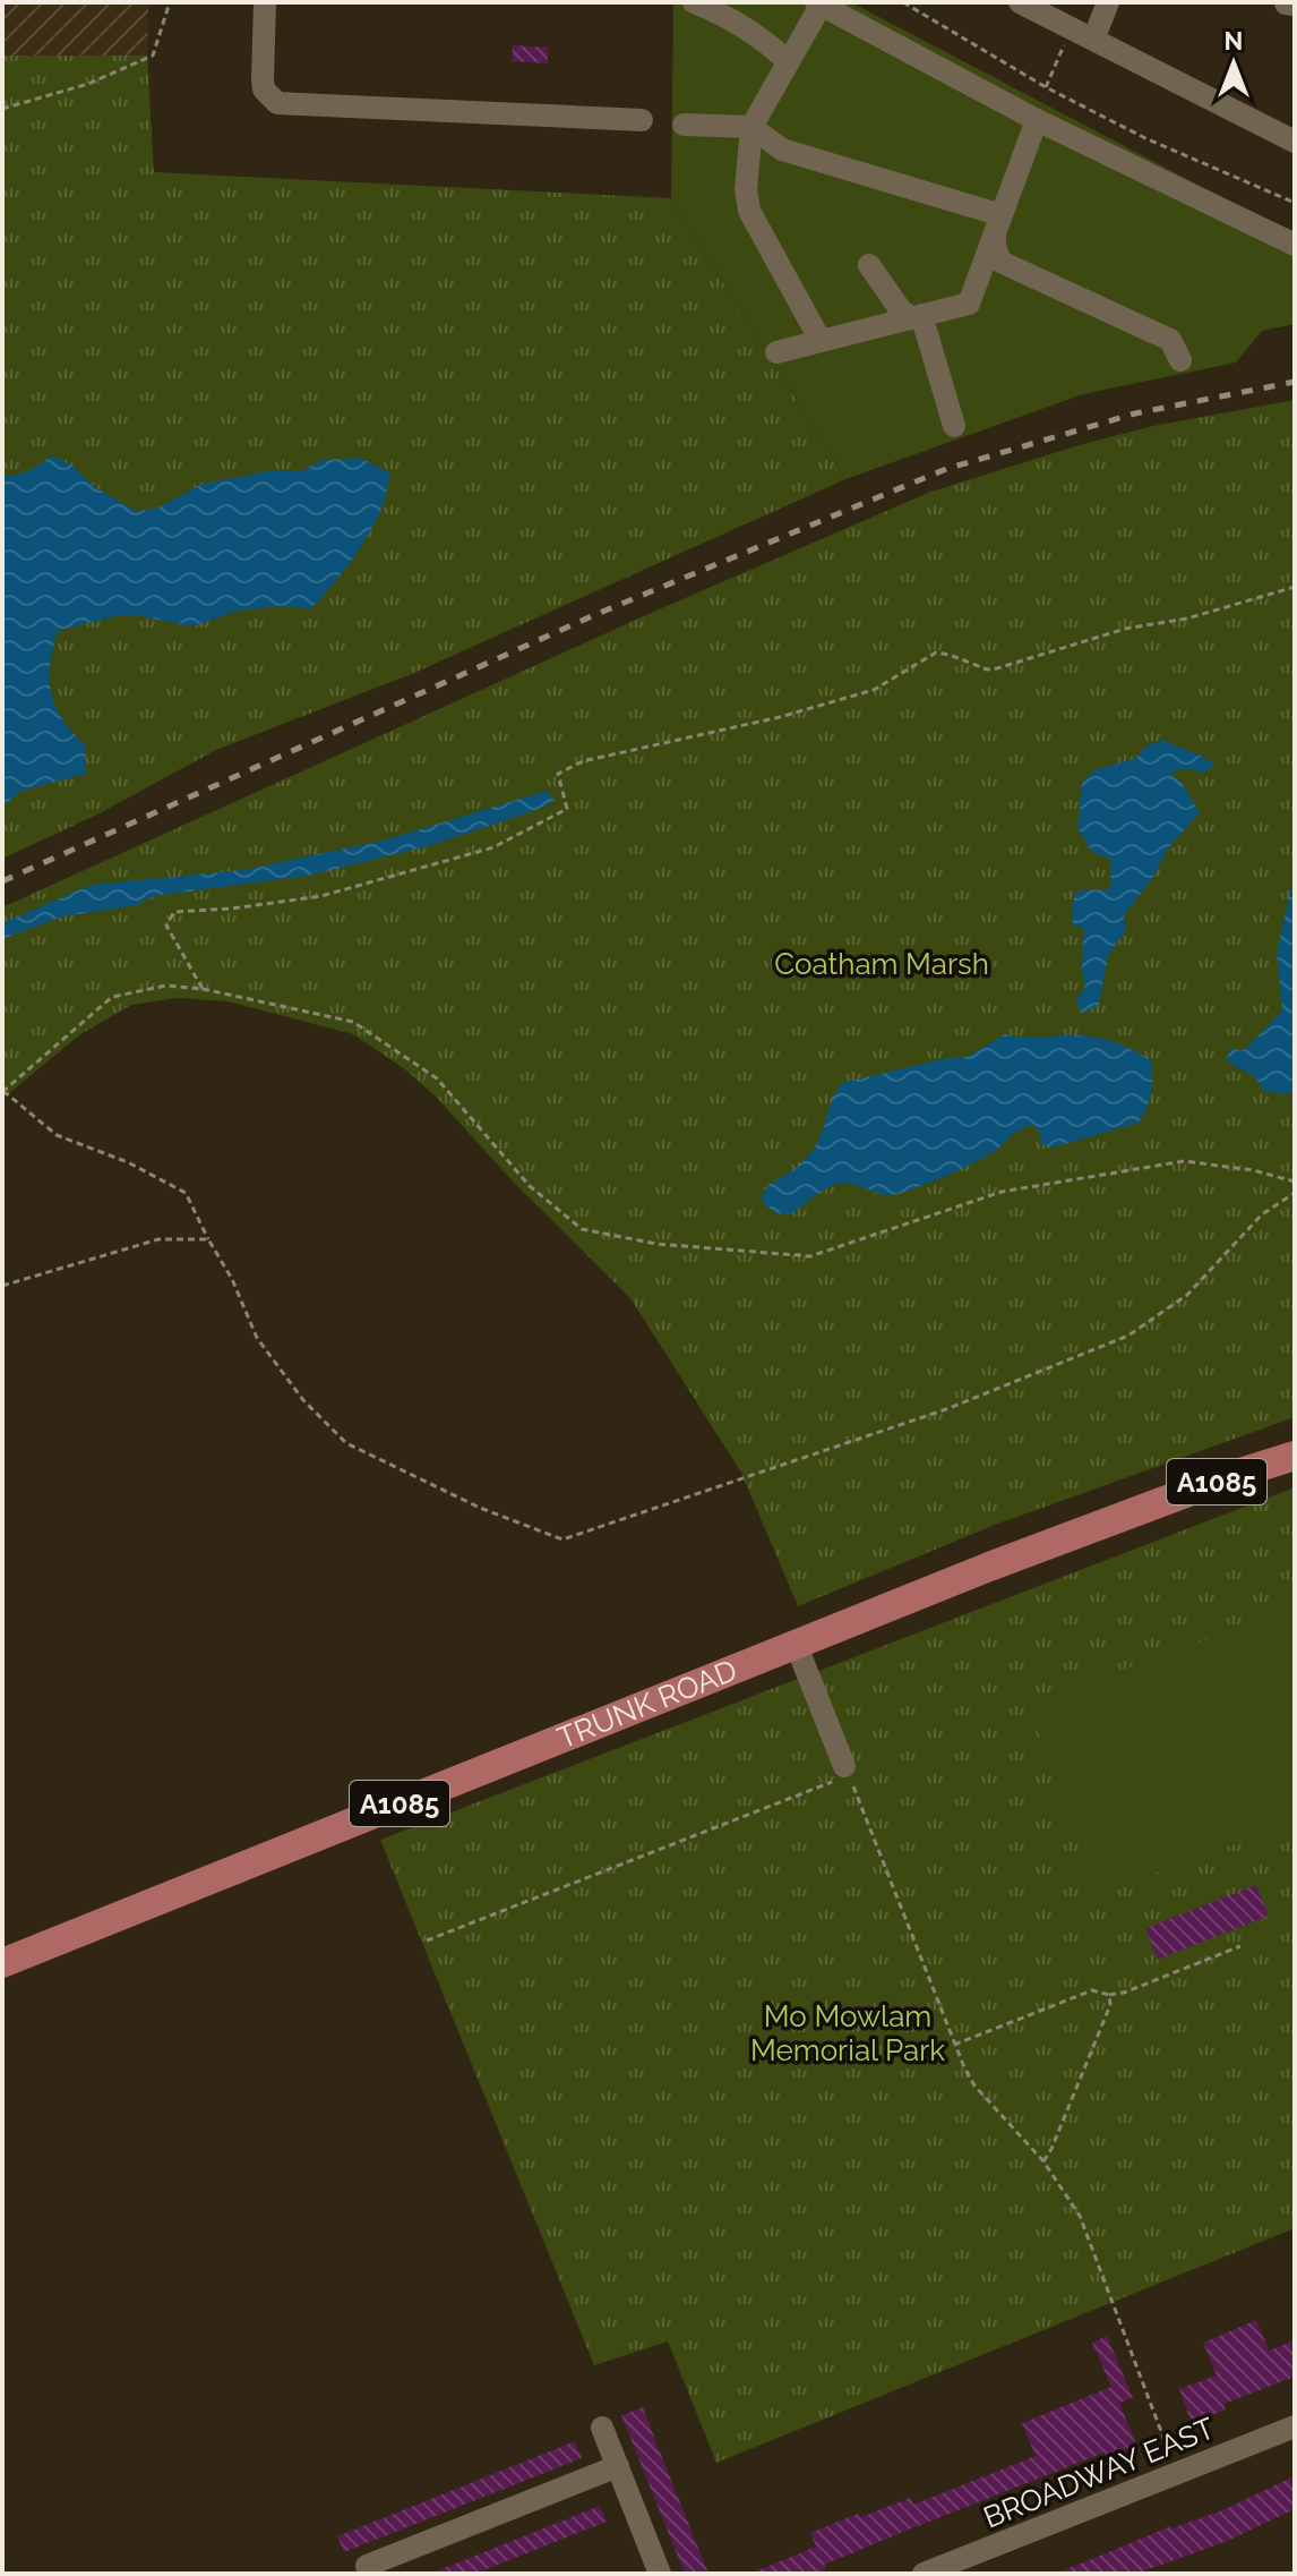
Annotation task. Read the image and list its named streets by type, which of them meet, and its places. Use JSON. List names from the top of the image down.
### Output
{
  "streets": {
    "main road": ["A1085", "TRUNK ROAD"],
    "street": ["BROADWAY EAST"]
  },
  "parks": ["Coatham Marsh", "Mo Mowlam Memorial Park"],
  "north": "top"
}
